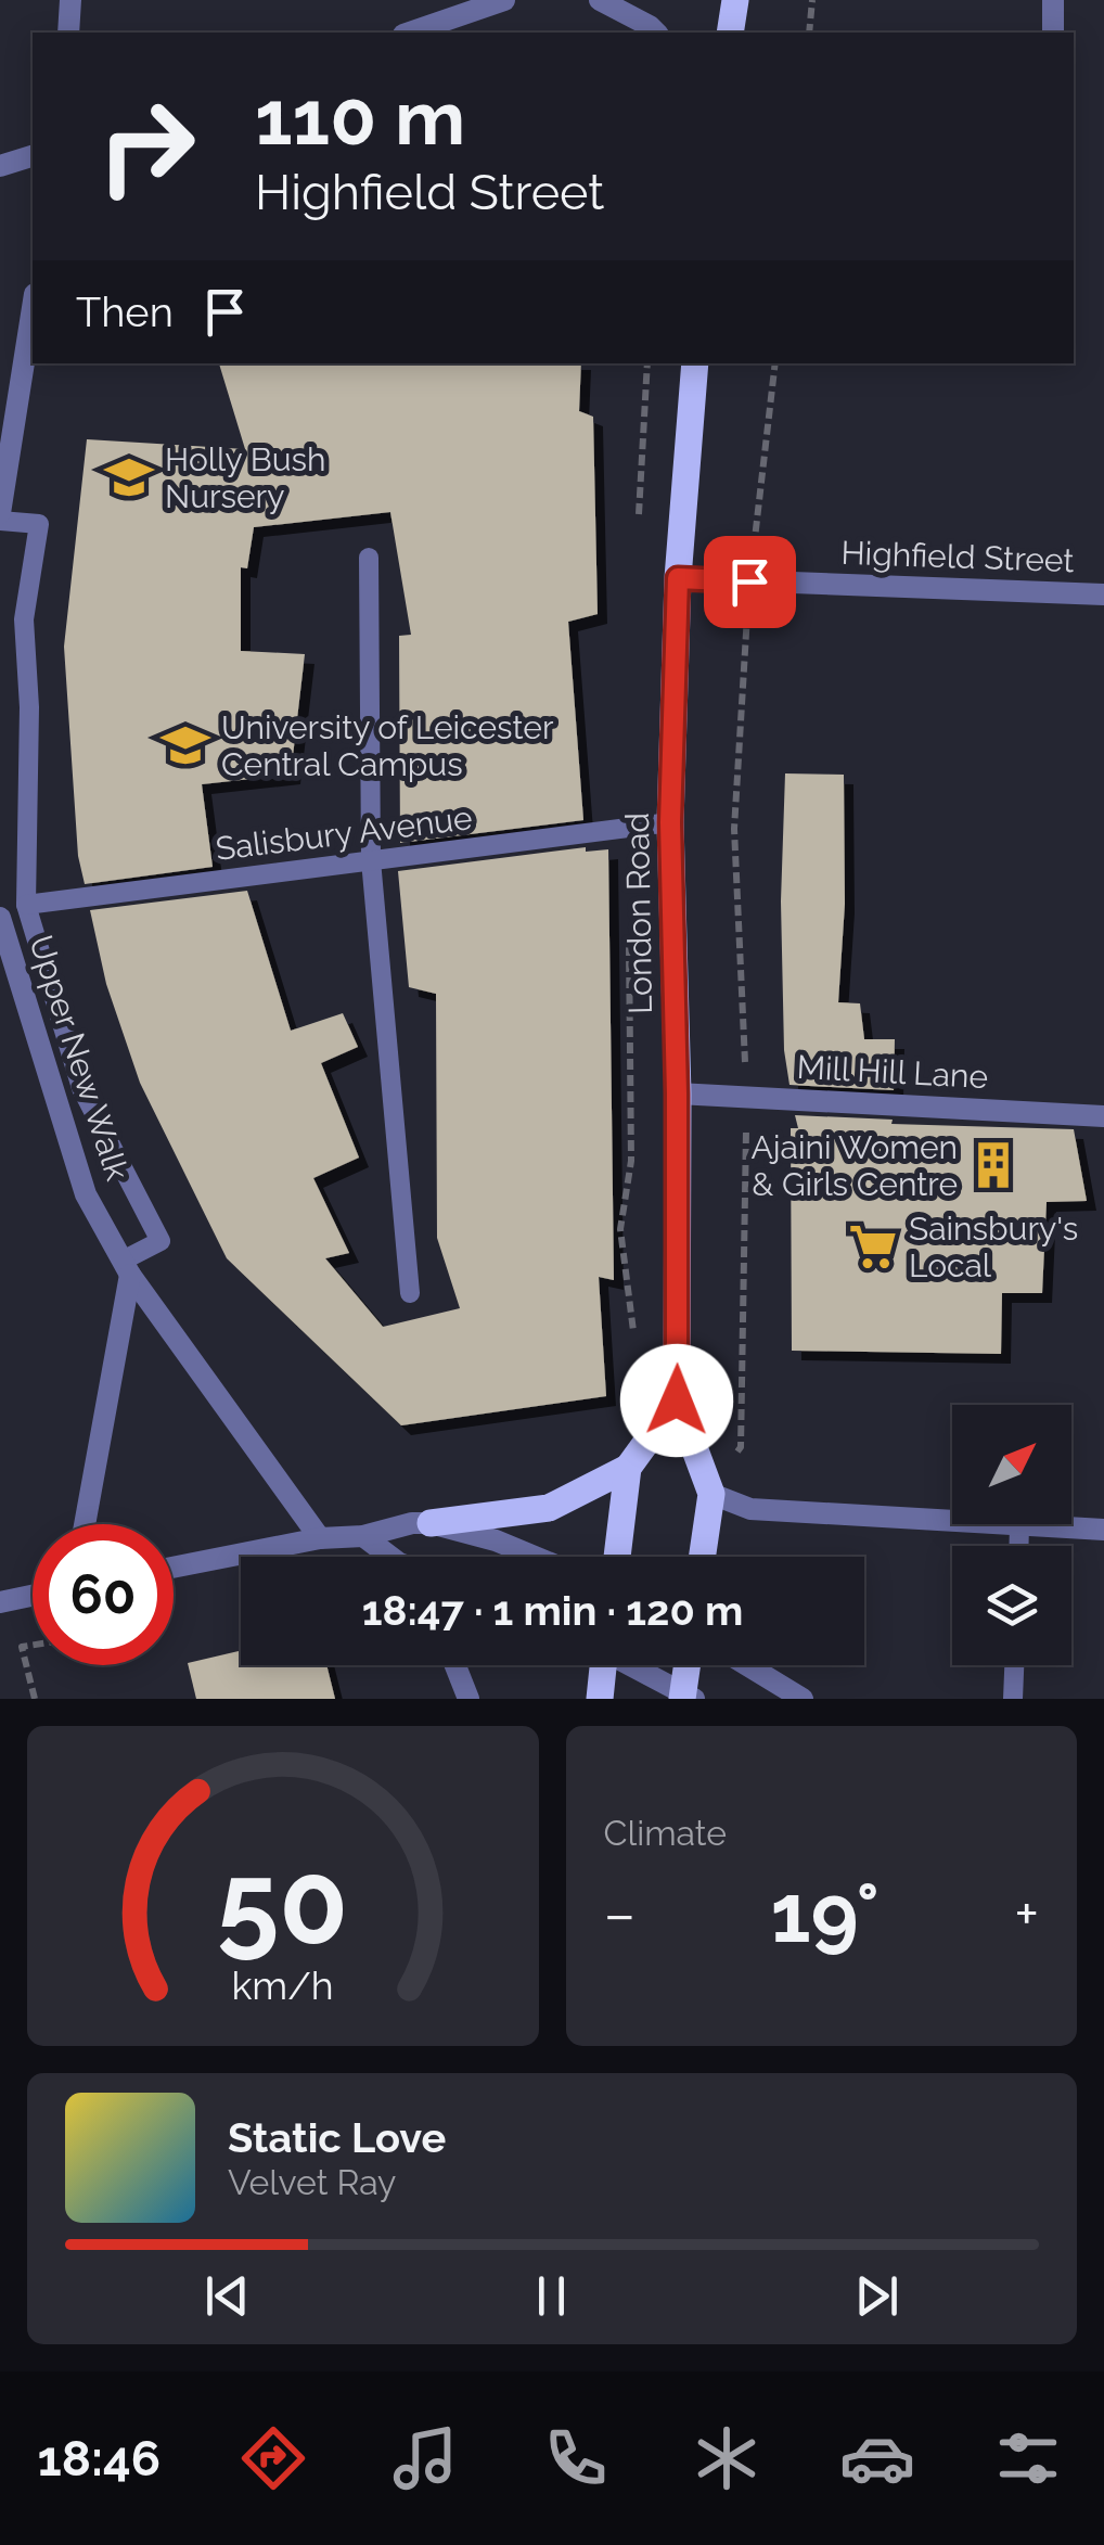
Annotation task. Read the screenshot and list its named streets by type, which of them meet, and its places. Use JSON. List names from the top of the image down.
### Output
{
  "streets": {
    "main road": ["London Road"],
    "street": ["Highfield Street", "Upper New Walk", "Mill Hill Lane"],
    "lane": ["Salisbury Avenue"]
  },
  "crossings": [
    ["Highfield Street", "London Road"],
    ["Salisbury Avenue", "London Road"],
    ["London Road", "Mill Hill Lane"]
  ],
  "places": {
    "school or university": ["Holly Bush Nursery", "University of Leicester Central Campus"],
    "building": ["Ajaini Women & Girls Centre"],
    "supermarket": ["Sainsbury's Local"]
  },
  "north": "top right",
  "page": {
    "turn": ["110 m", "Highfield Street"],
    "then": "Then",
    "limit": "60",
    "trip": "18:47 · 1 min · 120 m",
    "tile": "Climate",
    "heat": ["−", "19°", "+"],
    "song": ["Static Love", "Velvet Ray"],
    "tabs": "18:46",
    "gauge": ["50", "km/h"]
  }
}
